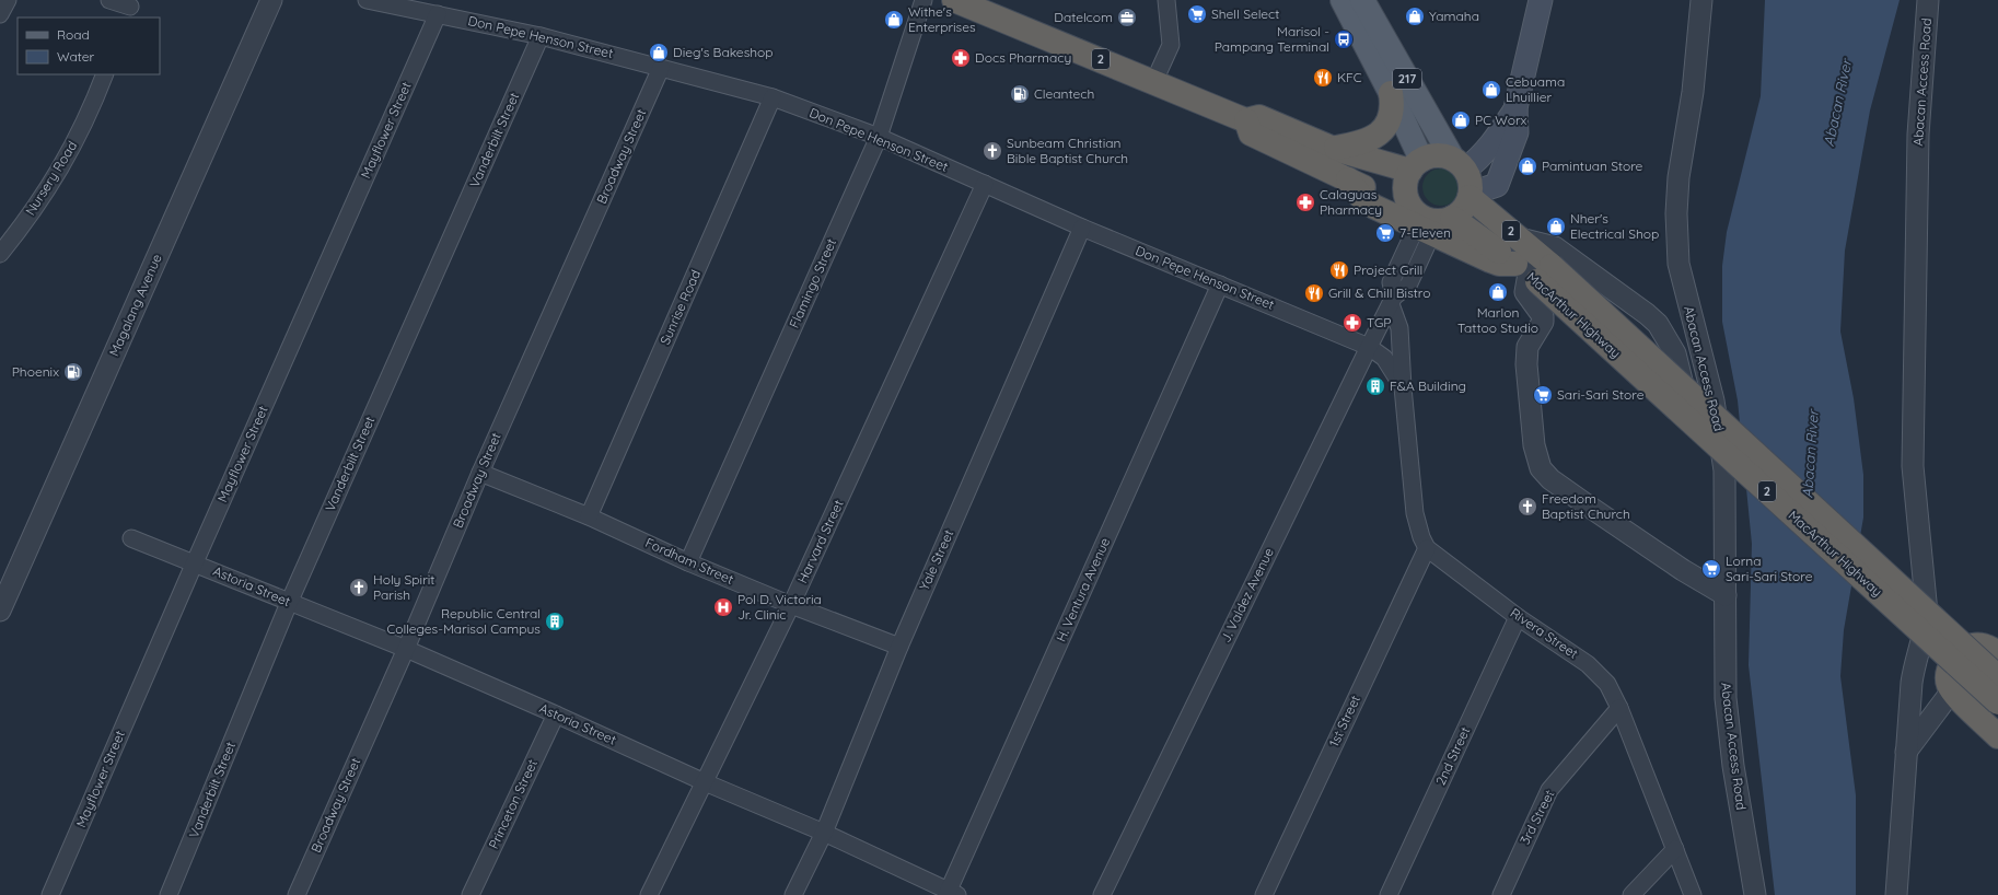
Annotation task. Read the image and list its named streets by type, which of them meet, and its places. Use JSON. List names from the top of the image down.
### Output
{
  "streets": {
    "highway": ["2", "MacArthur Highway"],
    "main road": ["217"],
    "street": [
      "Don Pepe Henson Street",
      "Abacan Access Road",
      "Mayflower Street",
      "Vanderbilt Street",
      "Broadway Street",
      "Nursery Road",
      "Flamingo Street",
      "Magalang Avenue",
      "Sunrise Road",
      "Harvard Street",
      "Yale Street",
      "Fordham Street",
      "Astoria Street",
      "H. Ventura Avenue",
      "J. Valdez Avenue",
      "Rivera Street",
      "1st Street",
      "2nd Street",
      "Princeton Street",
      "3rd Street"
    ]
  },
  "crossings": [
    ["Don Pepe Henson Street", "Mayflower Street"],
    ["Don Pepe Henson Street", "Vanderbilt Street"],
    ["Don Pepe Henson Street", "Broadway Street"],
    ["Don Pepe Henson Street", "Flamingo Street"],
    ["Don Pepe Henson Street", "Sunrise Road"],
    ["Don Pepe Henson Street", "Harvard Street"],
    ["Don Pepe Henson Street", "Yale Street"],
    ["Don Pepe Henson Street", "H. Ventura Avenue"],
    ["Don Pepe Henson Street", "J. Valdez Avenue"],
    ["Don Pepe Henson Street", "Rivera Street"],
    ["2", "217"],
    ["Mayflower Street", "Astoria Street"],
    ["Vanderbilt Street", "Astoria Street"],
    ["Broadway Street", "Fordham Street"],
    ["Broadway Street", "Astoria Street"],
    ["Flamingo Street", "Fordham Street"],
    ["Sunrise Road", "Fordham Street"],
    ["Harvard Street", "Fordham Street"],
    ["Harvard Street", "Astoria Street"],
    ["Yale Street", "Fordham Street"],
    ["Yale Street", "Astoria Street"],
    ["Astoria Street", "H. Ventura Avenue"],
    ["Astoria Street", "Princeton Street"],
    ["J. Valdez Avenue", "Rivera Street"],
    ["Rivera Street", "1st Street"],
    ["Rivera Street", "2nd Street"],
    ["Rivera Street", "3rd Street"]
  ],
  "water": ["Abacan River"],
  "places": {
    "supermarket": [
      "Shell Select",
      "7-Eleven",
      "Sari-Sari Store",
      "Lorna Sari-Sari Store"
    ],
    "shop": [
      "Yamaha",
      "Withe's Enterprises",
      "Dieg's Bakeshop",
      "Cebuama Lhuillier",
      "PC Worx",
      "Pamintuan Store",
      "Nher's Electrical Shop",
      "Marlon Tattoo Studio"
    ],
    "office": ["Datelcom"],
    "bus stop": ["Marisol - Pampang Terminal"],
    "pharmacy": ["Docs Pharmacy", "Calaguas Pharmacy", "TGP"],
    "restaurant": ["KFC", "Project Grill", "Grill & Chill Bistro"],
    "fuel station": ["Cleantech", "Phoenix"],
    "church": ["Sunbeam Christian Bible Baptist Church", "Freedom Baptist Church", "Holy Spirit Parish"],
    "building": ["F&A Building", "Republic Central Colleges-Marisol Campus"],
    "hospital": ["Pol D. Victoria Jr. Clinic"]
  },
  "legend": ["Road", "Water"]
}
